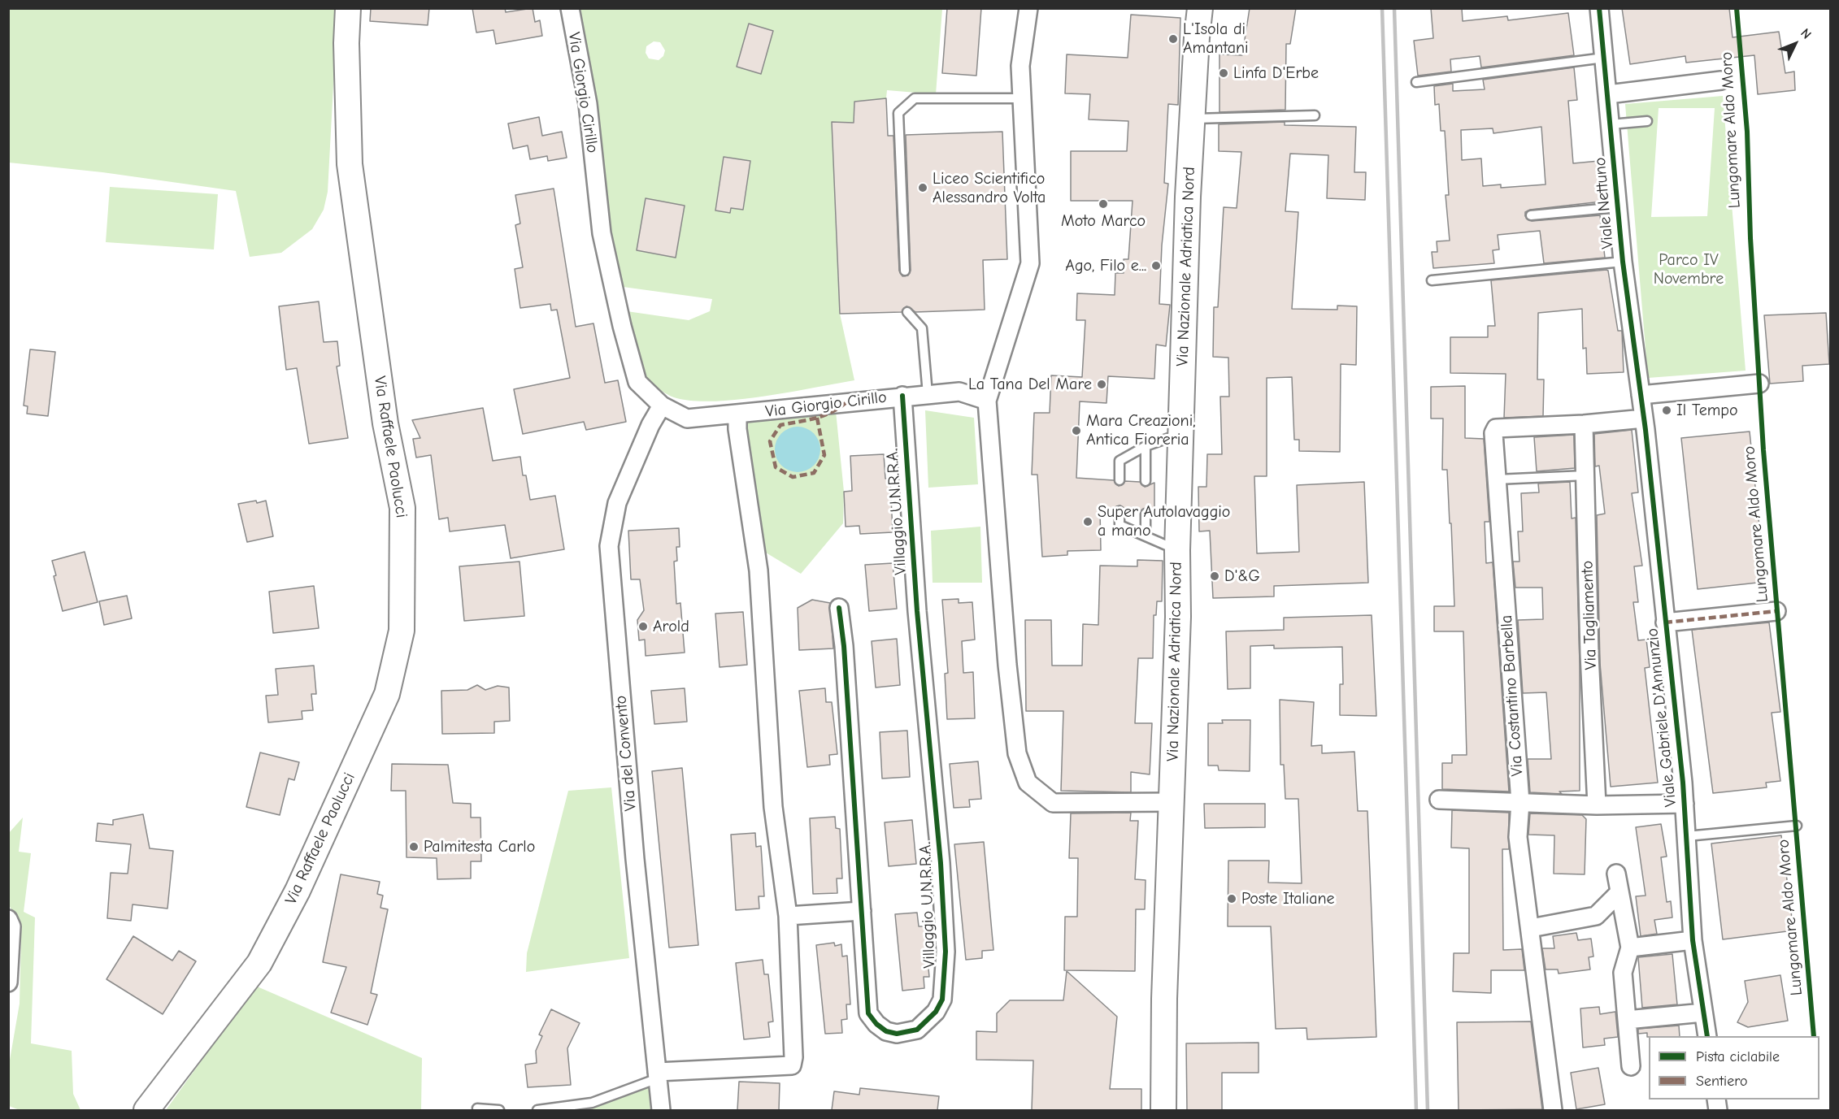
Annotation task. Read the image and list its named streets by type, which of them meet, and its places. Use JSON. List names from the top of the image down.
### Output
{
  "streets": {
    "main road": ["Via Nazionale Adriatica Nord", "Via Raffaele Paolucci"],
    "street": [
      "Via Giorgio Cirillo",
      "Viale Nettuno",
      "Villaggio U.N.R.R.A.",
      "Via Tagliamento",
      "Via Costantino Barbella",
      "Viale Gabriele D'Annunzio",
      "Via del Convento"
    ],
    "cycle path": ["Lungomare Aldo Moro"]
  },
  "crossings": [
    ["Via Giorgio Cirillo", "Villaggio U.N.R.R.A."],
    ["Via Giorgio Cirillo", "Via del Convento"],
    ["Viale Nettuno", "Viale Gabriele D'Annunzio"],
    ["Via Tagliamento", "Via Costantino Barbella"],
    ["Via Costantino Barbella", "Viale Gabriele D'Annunzio"]
  ],
  "parks": ["Parco IV Novembre"],
  "places": [
    "L'Isola di Amantani",
    "Linfa D'Erbe",
    "Liceo Scientifico Alessandro Volta",
    "Moto Marco",
    "Ago, Filo e...",
    "La Tana Del Mare",
    "Il Tempo",
    "Mara Creazioni, Antica Fioreria",
    "Super Autolavaggio a mano",
    "D'&G",
    "Arold",
    "Palmitesta Carlo",
    "Poste Italiane"
  ],
  "legend": ["Pista ciclabile", "Sentiero"],
  "north": "top right"
}
